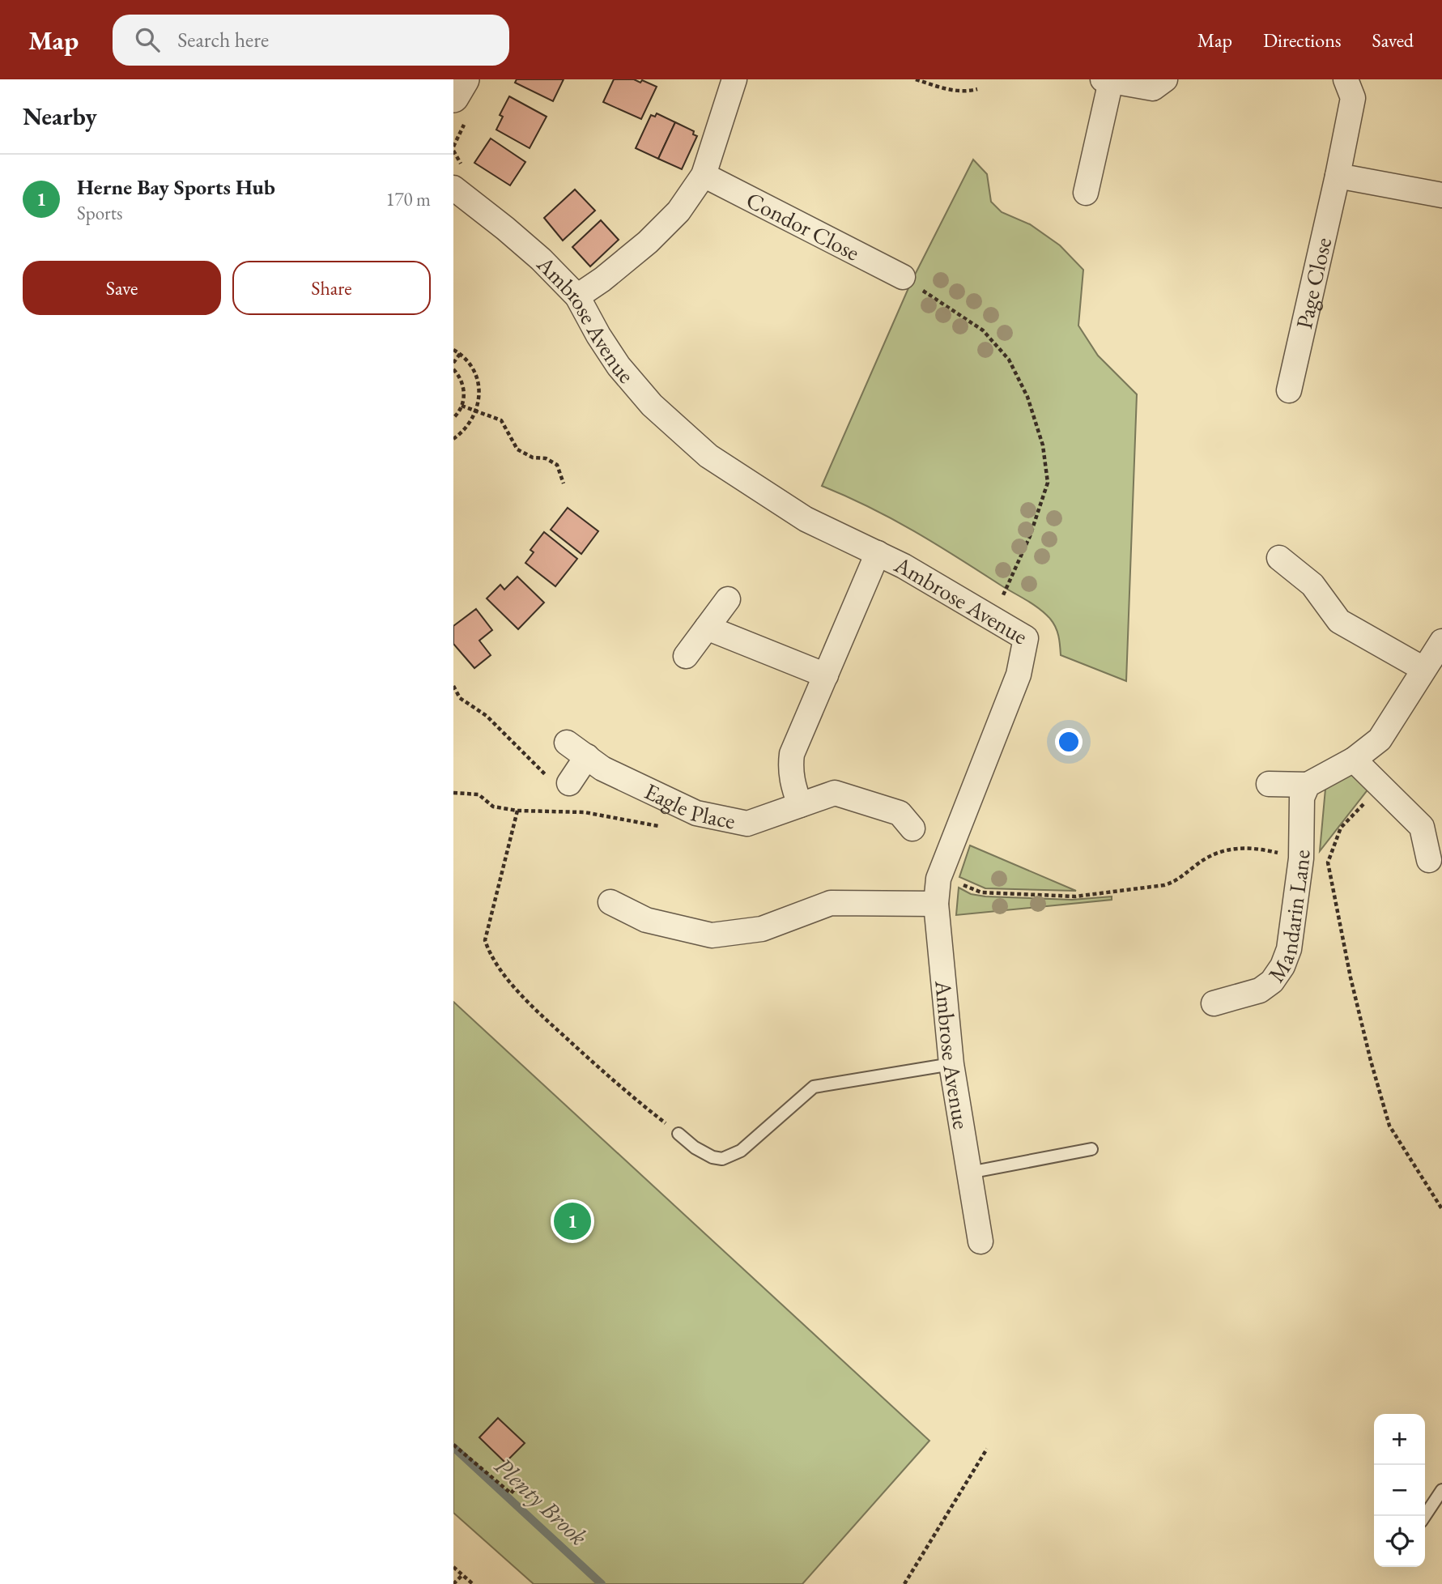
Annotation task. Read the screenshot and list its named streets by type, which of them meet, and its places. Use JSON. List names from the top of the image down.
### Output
{
  "streets": {
    "street": [
      "Condor Close",
      "Page Close",
      "Ambrose Avenue",
      "Eagle Place",
      "Mandarin Lane"
    ]
  },
  "water": ["Plenty Brook"],
  "page": {
    "header": "Map",
    "search": "Search here",
    "nav": ["Map", "Directions", "Saved"],
    "heading": "Nearby",
    "list": [
      {
        "mark": "1",
        "name": "Herne Bay Sports Hub",
        "note": "Sports",
        "value": "170 m"
      }
    ],
    "buttons": ["Save", "Share"],
    "pins": "1",
    "map_buttons": ["+", "−"]
  }
}
